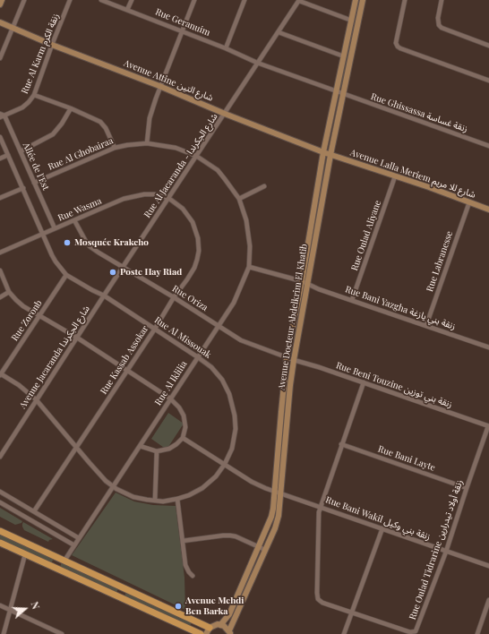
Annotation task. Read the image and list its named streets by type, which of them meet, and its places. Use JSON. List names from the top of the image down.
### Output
{
  "streets": {
    "main road": ["Avenue Attine شارع التين", "Avenue Lalla Meriem شارع للا مريم", "Avenue Docteur Abdelkrim El Khatib"],
    "street": [
      "Rue Geranuim",
      "Rue Al Karm زنقة الكرم",
      "Rue Ghissassa زنقة غساسة",
      "Rue Al Ghobairaa",
      "Rue Al Jacaranda - شارع الجكرندا",
      "Allée de l'Est",
      "Rue Wasma",
      "Rue Oulad Aliyane",
      "Rue Labranesse",
      "Rue Oriza",
      "Rue Bani Yazgha زنقة بني يازغة",
      "Rue Zoronb",
      "Rue Al Missouak",
      "Avenue Jacaranda شارع الجكرندا",
      "Rue Kassab Assokar",
      "Rue Al Iklilia",
      "Rue Beni Touzine زنقة بني توزين",
      "Rue Bani Layte",
      "Rue Bani Wakil زنقة بني وكيل",
      "Rue Oulad Tidrarine زنقة أولاد تيدرارين"
    ]
  },
  "crossings": [
    ["Rue Geranuim", "Rue Ghissassa زنقة غساسة"],
    ["Rue Geranuim", "Rue Al Jacaranda - شارع الجكرندا"],
    ["Rue Geranuim", "Avenue Docteur Abdelkrim El Khatib"],
    ["Rue Al Karm زنقة الكرم", "Avenue Attine شارع التين"],
    ["Rue Al Karm زنقة الكرم", "Allée de l'Est"],
    ["Avenue Attine شارع التين", "Rue Al Jacaranda - شارع الجكرندا"],
    ["Avenue Attine شارع التين", "Avenue Lalla Meriem شارع للا مريم"],
    ["Avenue Attine شارع التين", "Avenue Docteur Abdelkrim El Khatib"],
    ["Rue Ghissassa زنقة غساسة", "Avenue Docteur Abdelkrim El Khatib"],
    ["Rue Al Ghobairaa", "Rue Al Jacaranda - شارع الجكرندا"],
    ["Rue Al Ghobairaa", "Allée de l'Est"],
    ["Rue Al Ghobairaa", "Rue Al Iklilia"],
    ["Rue Al Jacaranda - شارع الجكرندا", "Rue Wasma"],
    ["Rue Al Jacaranda - شارع الجكرندا", "Rue Oriza"],
    ["Rue Al Jacaranda - شارع الجكرندا", "Avenue Jacaranda شارع الجكرندا"],
    ["Rue Al Jacaranda - شارع الجكرندا", "Rue Kassab Assokar"],
    ["Rue Al Jacaranda - شارع الجكرندا", "Rue Al Iklilia"],
    ["Allée de l'Est", "Rue Wasma"],
    ["Avenue Lalla Meriem شارع للا مريم", "Rue Oulad Aliyane"],
    ["Avenue Lalla Meriem شارع للا مريم", "Rue Labranesse"],
    ["Avenue Lalla Meriem شارع للا مريم", "Avenue Docteur Abdelkrim El Khatib"],
    ["Rue Wasma", "Rue Oriza"],
    ["Rue Wasma", "Rue Kassab Assokar"],
    ["Rue Oulad Aliyane", "Rue Bani Yazgha زنقة بني يازغة"],
    ["Rue Labranesse", "Rue Bani Yazgha زنقة بني يازغة"],
    ["Rue Oriza", "Avenue Docteur Abdelkrim El Khatib"],
    ["Rue Oriza", "Avenue Jacaranda شارع الجكرندا"],
    ["Rue Oriza", "Rue Kassab Assokar"],
    ["Rue Oriza", "Rue Al Iklilia"],
    ["Rue Oriza", "Rue Beni Touzine زنقة بني توزين"],
    ["Rue Bani Yazgha زنقة بني يازغة", "Avenue Docteur Abdelkrim El Khatib"],
    ["Rue Bani Yazgha زنقة بني يازغة", "Rue Al Iklilia"],
    ["Avenue Docteur Abdelkrim El Khatib", "Rue Beni Touzine زنقة بني توزين"],
    ["Avenue Docteur Abdelkrim El Khatib", "Rue Bani Wakil زنقة بني وكيل"],
    ["Rue Zoronb", "Rue Al Missouak"],
    ["Rue Al Missouak", "Avenue Jacaranda شارع الجكرندا"],
    ["Rue Al Missouak", "Rue Kassab Assokar"],
    ["Rue Al Missouak", "Rue Al Iklilia"],
    ["Rue Al Missouak", "Rue Bani Wakil زنقة بني وكيل"],
    ["Rue Beni Touzine زنقة بني توزين", "Rue Oulad Tidrarine زنقة أولاد تيدرارين"],
    ["Rue Bani Layte", "Rue Oulad Tidrarine زنقة أولاد تيدرارين"],
    ["Rue Bani Wakil زنقة بني وكيل", "Rue Oulad Tidrarine زنقة أولاد تيدرارين"]
  ],
  "places": ["Mosquée Krakcho", "Poste Hay Riad", "Avenue Mehdi Ben Barka"],
  "north": "right"
}
